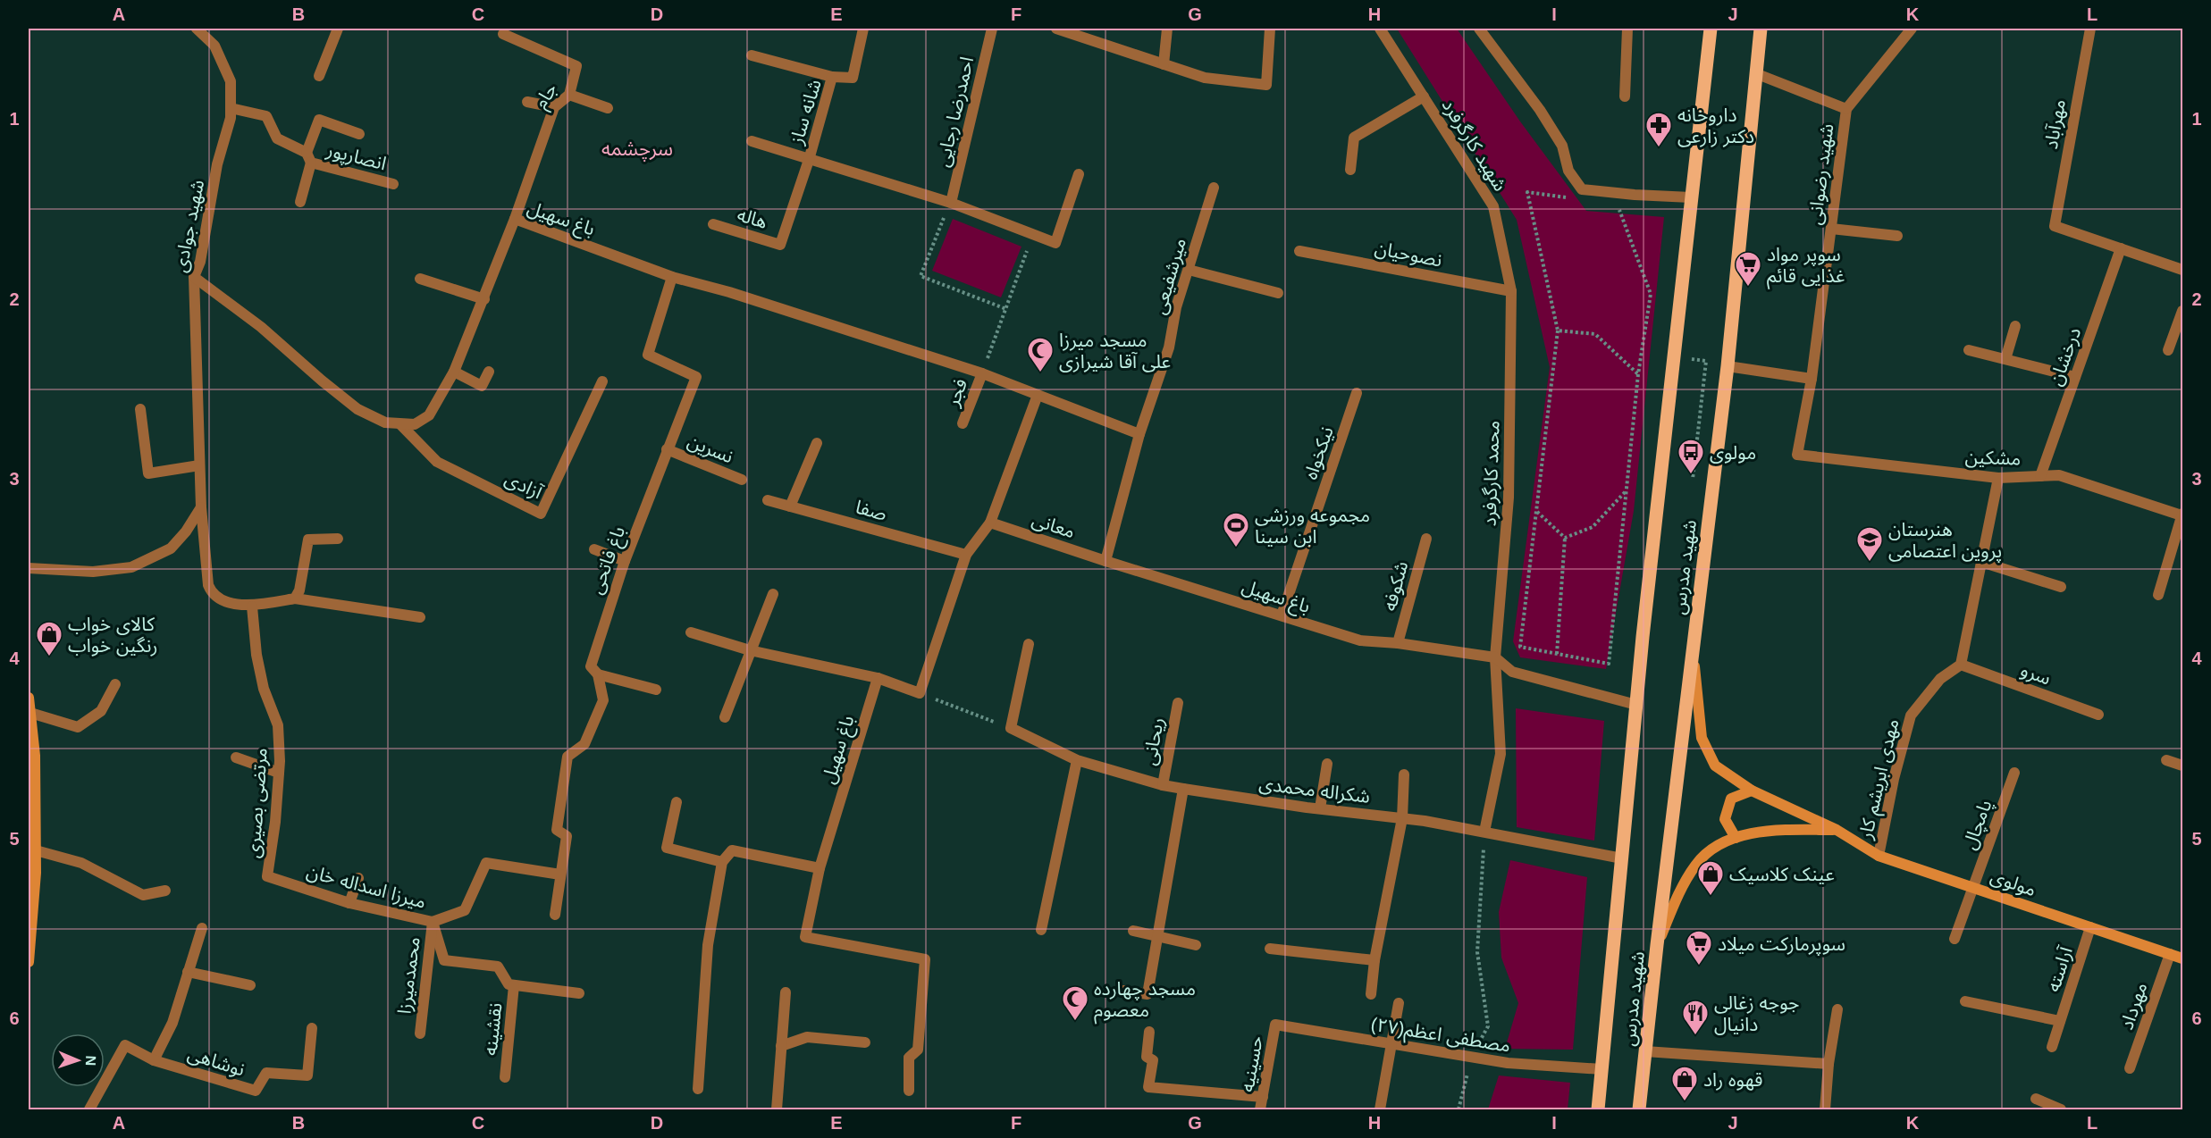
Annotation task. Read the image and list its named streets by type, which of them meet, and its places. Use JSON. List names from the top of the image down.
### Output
{
  "streets": {
    "main road": ["شهید مدرس", "مولوی"],
    "street": [
      "جام",
      "شانه ساز",
      "احمدرضا رجایی",
      "مهرآباد",
      "شهید کارگرفرد",
      "انصارپور",
      "شهید رضوانی",
      "باغ سهیل",
      "هاله",
      "شهید جوادی",
      "نصوحیان",
      "میرشفیعی",
      "درخشان",
      "فجر",
      "نسرین",
      "نیکخواه",
      "مشکین",
      "محمد کارگرفرد",
      "آزادی",
      "صفا",
      "معانی",
      "باغ فاتحی",
      "شکوفه",
      "سرو",
      "ریحانی",
      "مهدی ابریشم کار",
      "شکراله محمدی",
      "مرتضی بصیری",
      "پامچال",
      "میرزا اسداله خان",
      "آراسته",
      "محمدمیرزا",
      "مهرداد",
      "نقشینه",
      "مصطفی اعظم(۲۷)",
      "نوشاهی",
      "حسینیه"
    ]
  },
  "crossings": [
    ["جام", "باغ سهیل"],
    ["شانه ساز", "هاله"],
    ["مهرآباد", "درخشان"],
    ["شهید کارگرفرد", "نصوحیان"],
    ["شهید کارگرفرد", "محمد کارگرفرد"],
    ["انصارپور", "شهید جوادی"],
    ["شهید رضوانی", "مشکین"],
    ["باغ سهیل", "شهید جوادی"],
    ["باغ سهیل", "میرشفیعی"],
    ["باغ سهیل", "فجر"],
    ["باغ سهیل", "نیکخواه"],
    ["باغ سهیل", "محمد کارگرفرد"],
    ["باغ سهیل", "آزادی"],
    ["باغ سهیل", "معانی"],
    ["باغ سهیل", "باغ فاتحی"],
    ["باغ سهیل", "شهید مدرس"],
    ["باغ سهیل", "شکوفه"],
    ["شهید جوادی", "مرتضی بصیری"],
    ["نصوحیان", "محمد کارگرفرد"],
    ["درخشان", "مشکین"],
    ["نسرین", "باغ فاتحی"],
    ["محمد کارگرفرد", "شکراله محمدی"],
    ["شهید مدرس", "شکراله محمدی"],
    ["شهید مدرس", "مولوی"],
    ["شهید مدرس", "مصطفی اعظم(۲۷)"],
    ["سرو", "مهدی ابریشم کار"],
    ["ریحانی", "شکراله محمدی"],
    ["مهدی ابریشم کار", "مولوی"],
    ["مرتضی بصیری", "میرزا اسداله خان"],
    ["پامچال", "مولوی"],
    ["مولوی", "آراسته"],
    ["مولوی", "مهرداد"],
    ["میرزا اسداله خان", "محمدمیرزا"],
    ["میرزا اسداله خان", "نقشینه"],
    ["مصطفی اعظم(۲۷)", "حسینیه"]
  ],
  "districts": ["سرچشمه"],
  "places": {
    "pharmacy": ["داروخانه دکتر زارعی"],
    "supermarket": ["سوپر مواد غذایی قائم", "سوپرمارکت میلاد"],
    "mosque": ["مسجد میرزا علی آقا شیرازی", "مسجد چهارده معصوم"],
    "bus stop": ["مولوی"],
    "sports": ["مجموعه ورزشی ابن سینا"],
    "school or university": ["هنرستان پروین اعتصامی"],
    "shop": ["کالای خواب رنگین خواب", "عینک کلاسیک", "قهوه راد"],
    "restaurant": ["جوجه زغالی دانیال"]
  },
  "north": "right",
  "grid": {
    "columns": [
      "A",
      "B",
      "C",
      "D",
      "E",
      "F",
      "G",
      "H",
      "I",
      "J",
      "K",
      "L"
    ],
    "rows": [
      "1",
      "2",
      "3",
      "4",
      "5",
      "6"
    ]
  }
}
